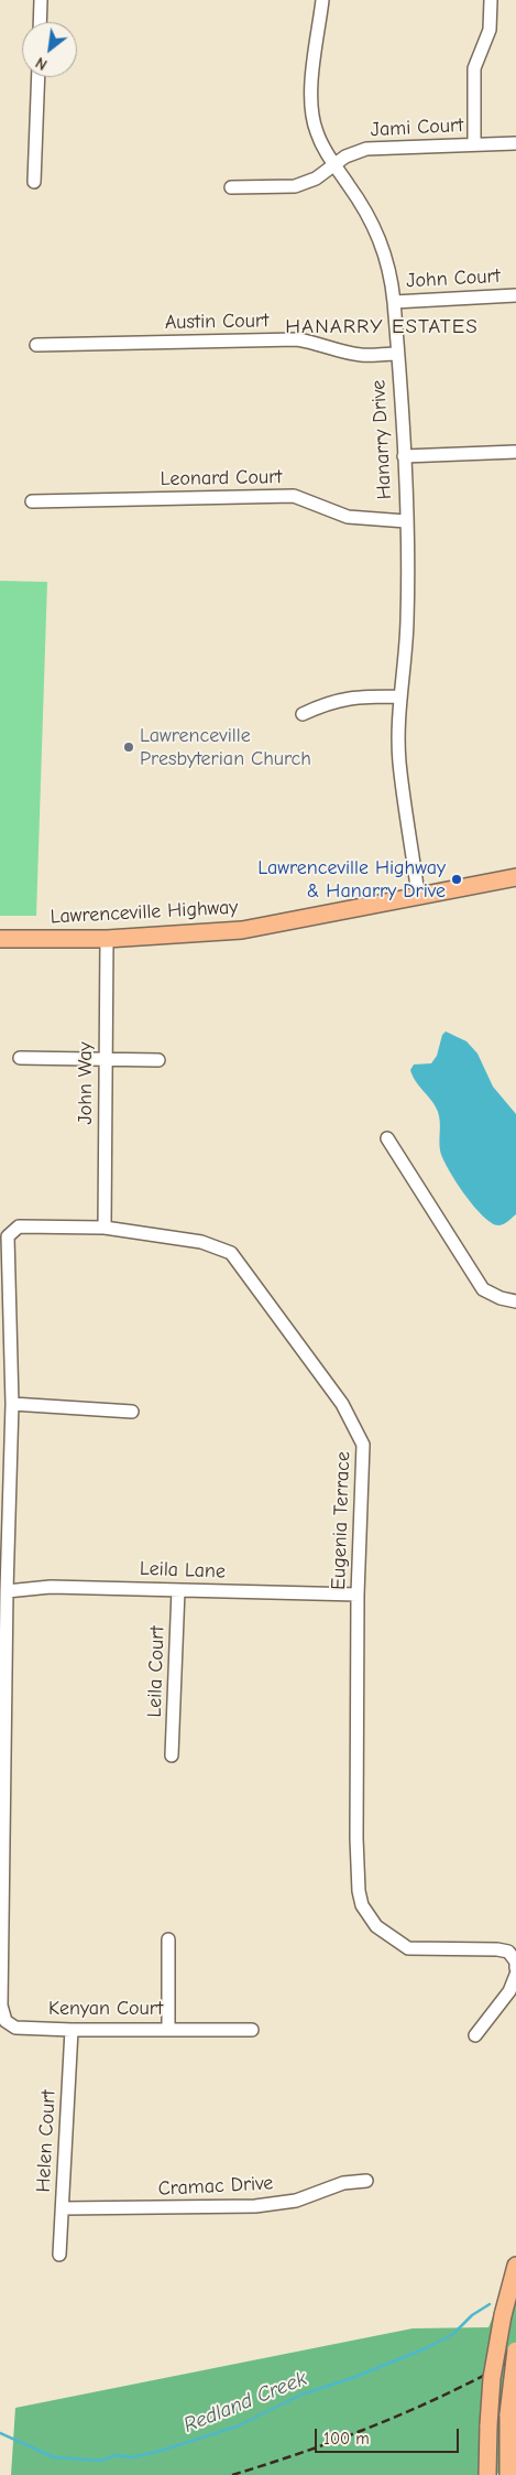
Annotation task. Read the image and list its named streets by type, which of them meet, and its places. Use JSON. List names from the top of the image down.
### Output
{
  "streets": {
    "main road": ["Lawrenceville Highway"],
    "street": [
      "Jami Court",
      "John Court",
      "Austin Court",
      "Hanarry Drive",
      "Leonard Court",
      "John Way",
      "Eugenia Terrace",
      "Leila Lane",
      "Leila Court",
      "Kenyan Court",
      "Helen Court",
      "Cramac Drive"
    ]
  },
  "crossings": [
    ["Jami Court", "Hanarry Drive"],
    ["John Court", "Hanarry Drive"],
    ["Austin Court", "Hanarry Drive"],
    ["Hanarry Drive", "Leonard Court"],
    ["Hanarry Drive", "Lawrenceville Highway"],
    ["Lawrenceville Highway", "John Way"],
    ["John Way", "Eugenia Terrace"],
    ["Eugenia Terrace", "Leila Lane"],
    ["Leila Lane", "Leila Court"],
    ["Leila Lane", "Kenyan Court"],
    ["Kenyan Court", "Helen Court"],
    ["Helen Court", "Cramac Drive"]
  ],
  "districts": ["HANARRY ESTATES"],
  "water": ["Redland Creek"],
  "places": ["Lawrenceville Presbyterian Church", "Lawrenceville Highway & Hanarry Drive"],
  "scale_bar": "100 m",
  "north": "bottom left"
}
